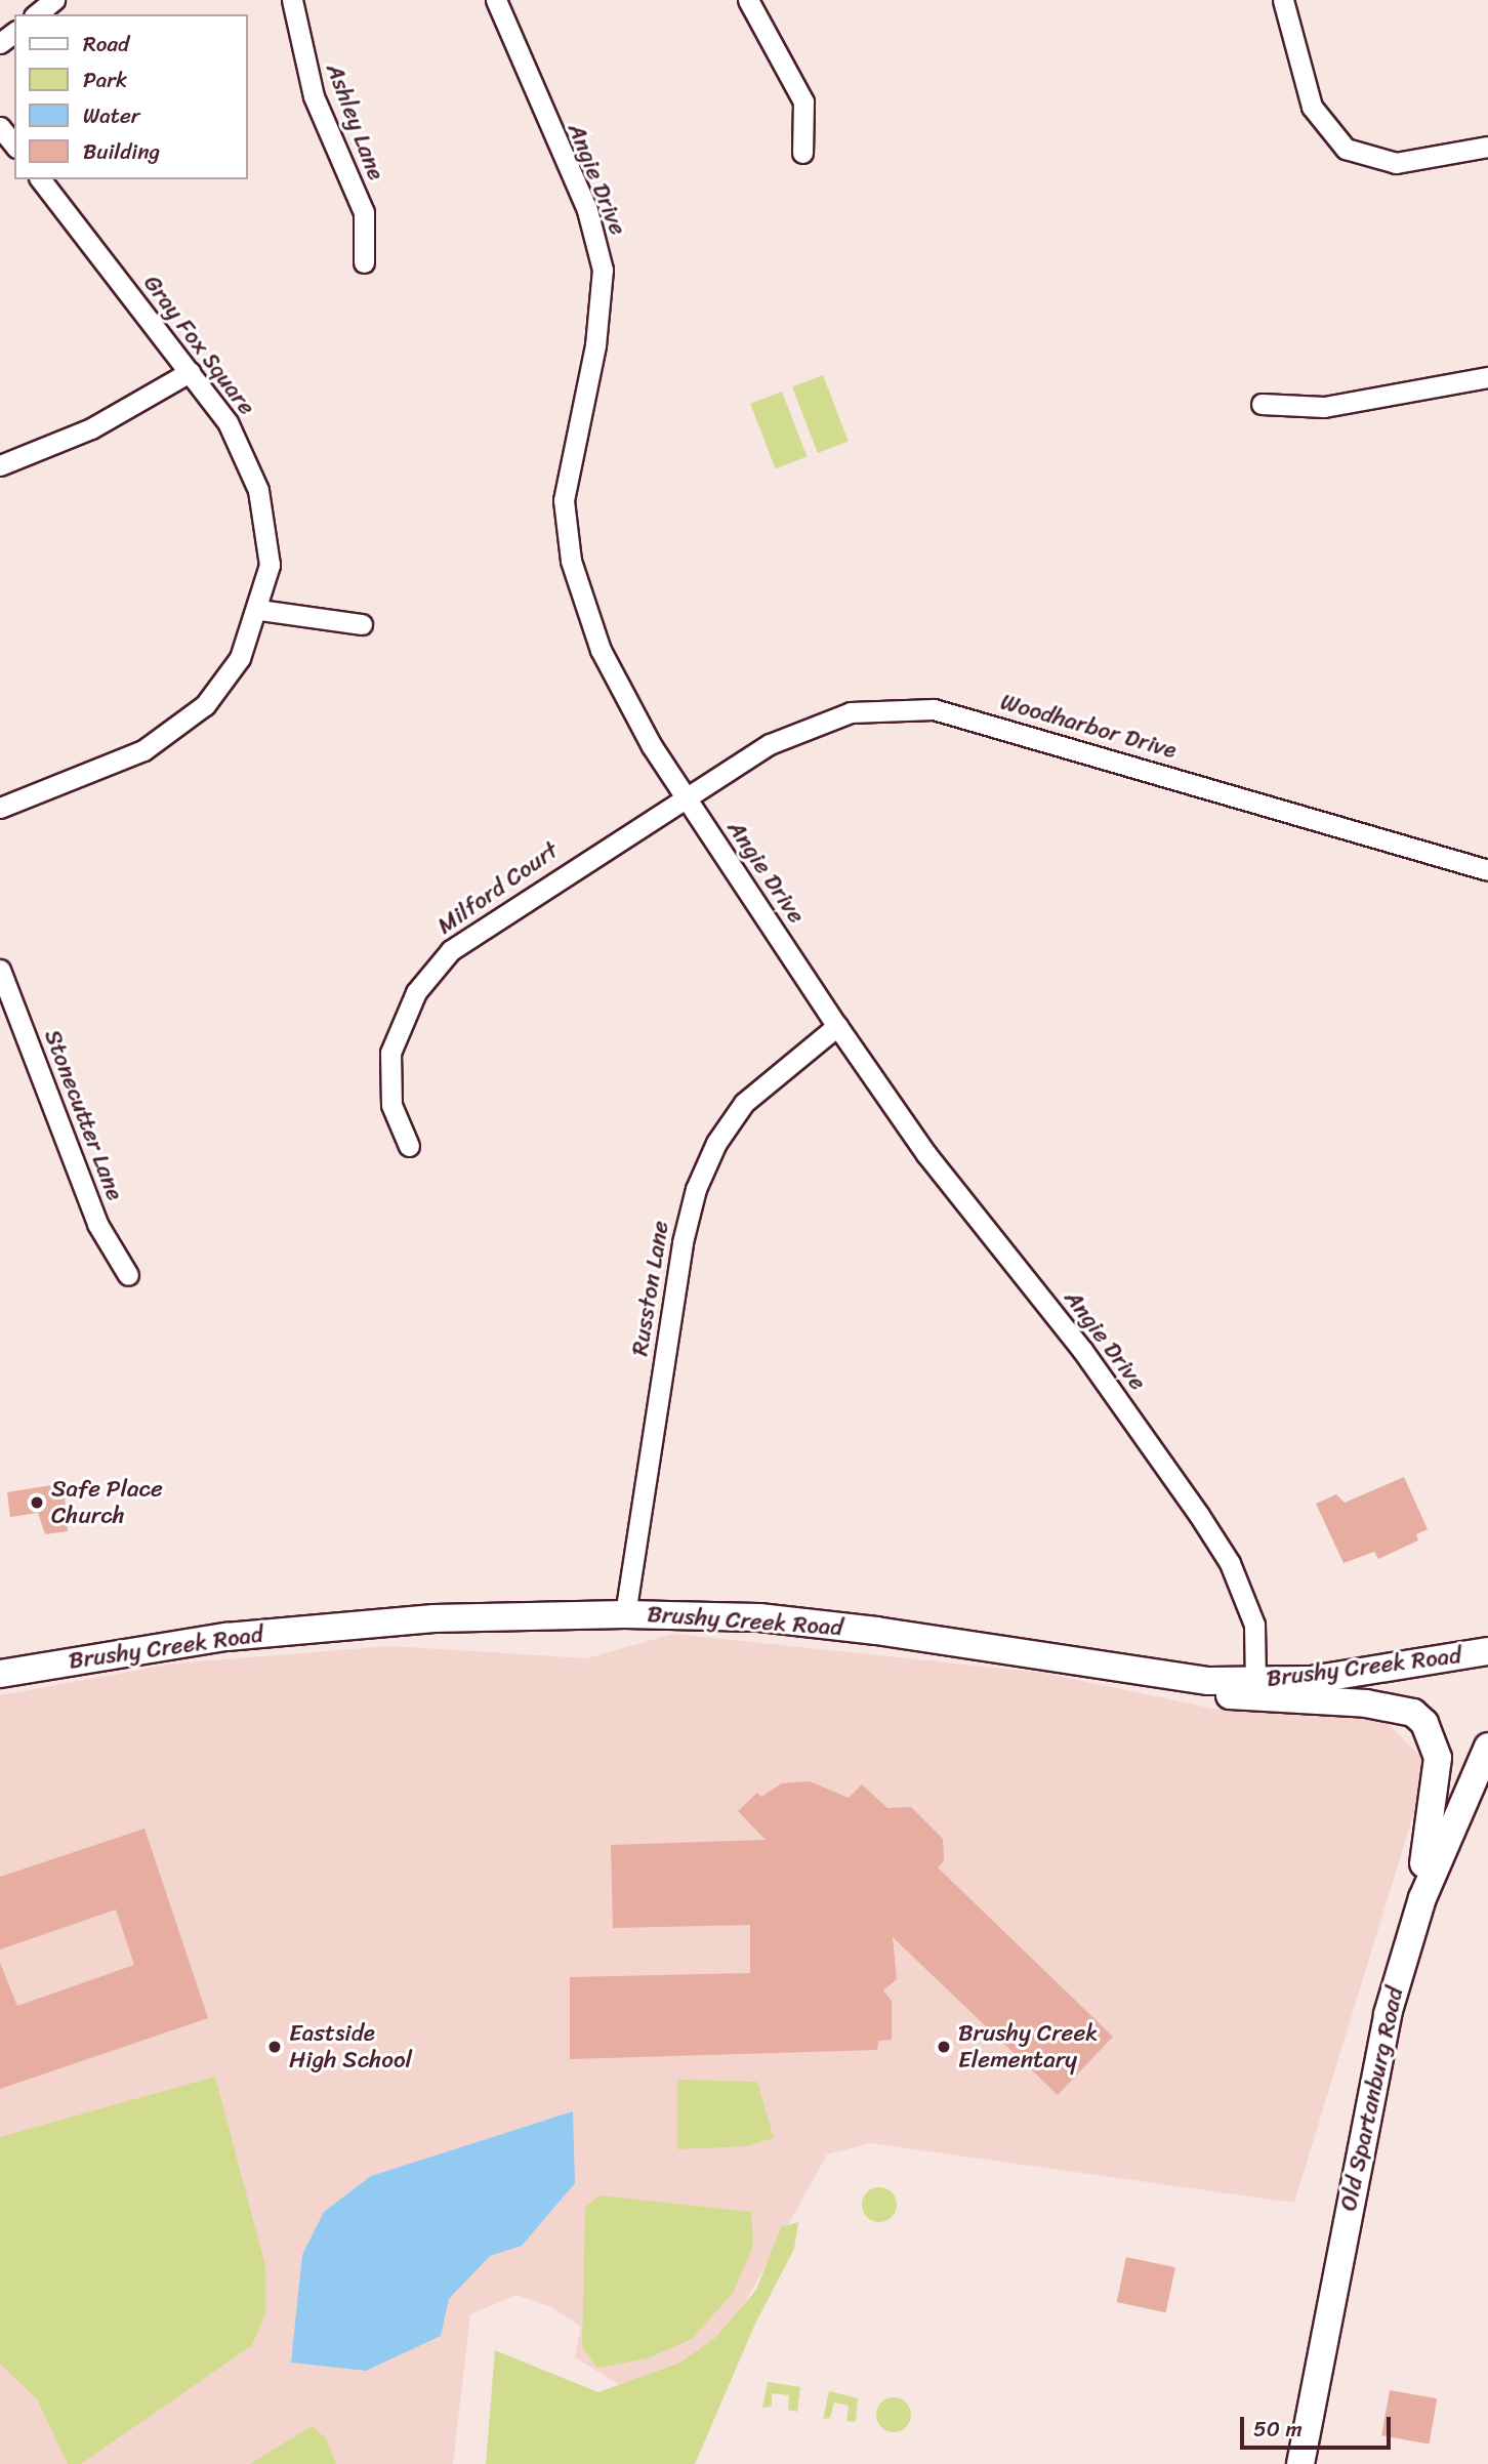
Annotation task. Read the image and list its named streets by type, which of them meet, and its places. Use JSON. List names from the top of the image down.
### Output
{
  "streets": {
    "street": [
      "Ashley Lane",
      "Angie Drive",
      "Gray Fox Square",
      "Woodharbor Drive",
      "Milford Court",
      "Stonecutter Lane",
      "Russton Lane",
      "Brushy Creek Road",
      "Old Spartanburg Road"
    ]
  },
  "crossings": [
    ["Angie Drive", "Woodharbor Drive"],
    ["Angie Drive", "Milford Court"],
    ["Angie Drive", "Russton Lane"],
    ["Angie Drive", "Brushy Creek Road"],
    ["Woodharbor Drive", "Milford Court"],
    ["Russton Lane", "Brushy Creek Road"]
  ],
  "places": ["Safe Place Church", "Eastside High School", "Brushy Creek Elementary"],
  "legend": [
    "Road",
    "Park",
    "Water",
    "Building"
  ],
  "scale_bar": "50 m"
}
